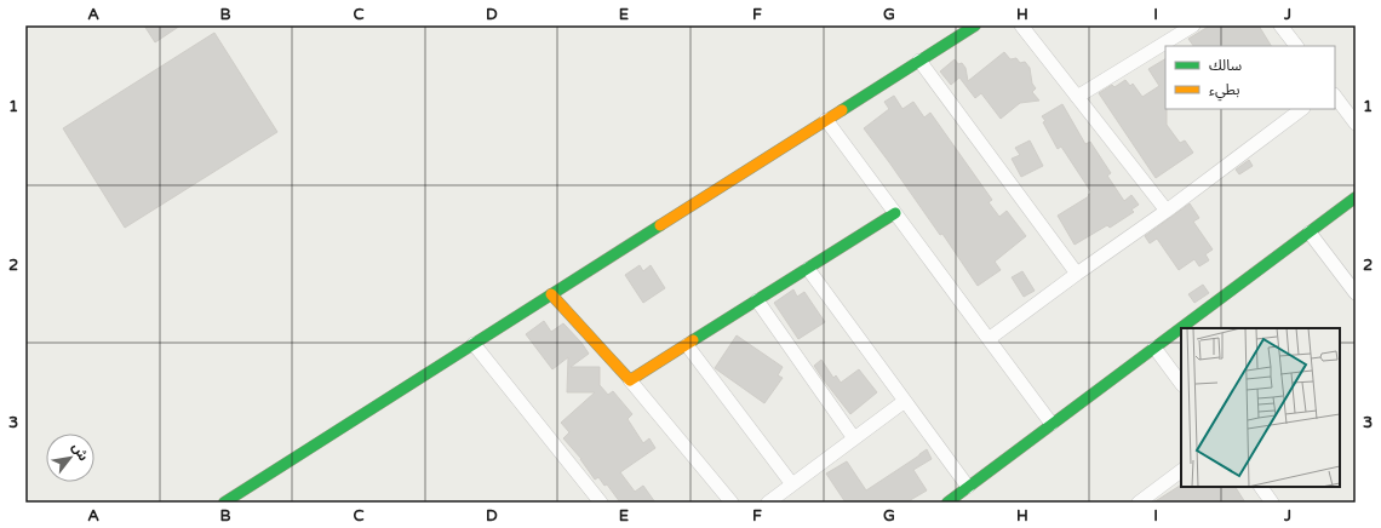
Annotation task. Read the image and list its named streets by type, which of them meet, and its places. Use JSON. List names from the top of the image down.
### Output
{
  "legend": ["سالك", "بطيء"],
  "north": "top right",
  "grid": {
    "columns": [
      "A",
      "B",
      "C",
      "D",
      "E",
      "F",
      "G",
      "H",
      "I",
      "J"
    ],
    "rows": ["1", "2", "3"]
  }
}
